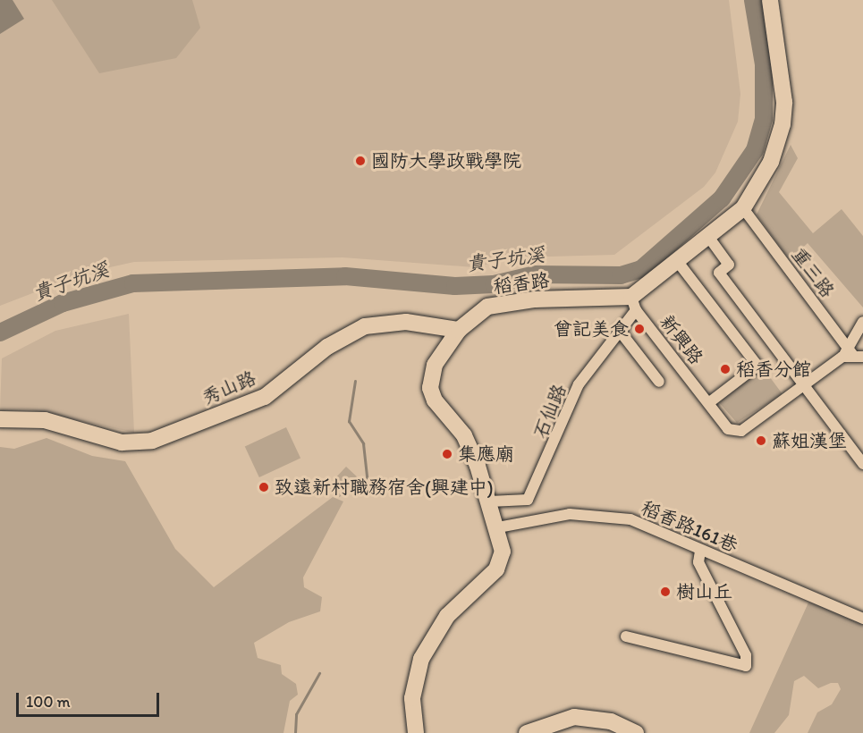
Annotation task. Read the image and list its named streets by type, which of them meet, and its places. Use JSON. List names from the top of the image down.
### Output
{
  "streets": {
    "street": [
      "重三路",
      "稻香路",
      "新興路",
      "秀山路",
      "石仙路",
      "稻香路161巷"
    ]
  },
  "crossings": [
    ["重三路", "新興路"],
    ["稻香路", "新興路"],
    ["稻香路", "秀山路"],
    ["稻香路", "石仙路"],
    ["稻香路", "稻香路161巷"],
    ["新興路", "石仙路"]
  ],
  "water": ["貴子坑溪"],
  "places": [
    "國防大學政戰學院",
    "曾記美食",
    "稻香分館",
    "蘇姐漢堡",
    "集應廟",
    "致遠新村職務宿舍(興建中)",
    "樹山丘"
  ],
  "scale_bar": "100 m"
}
